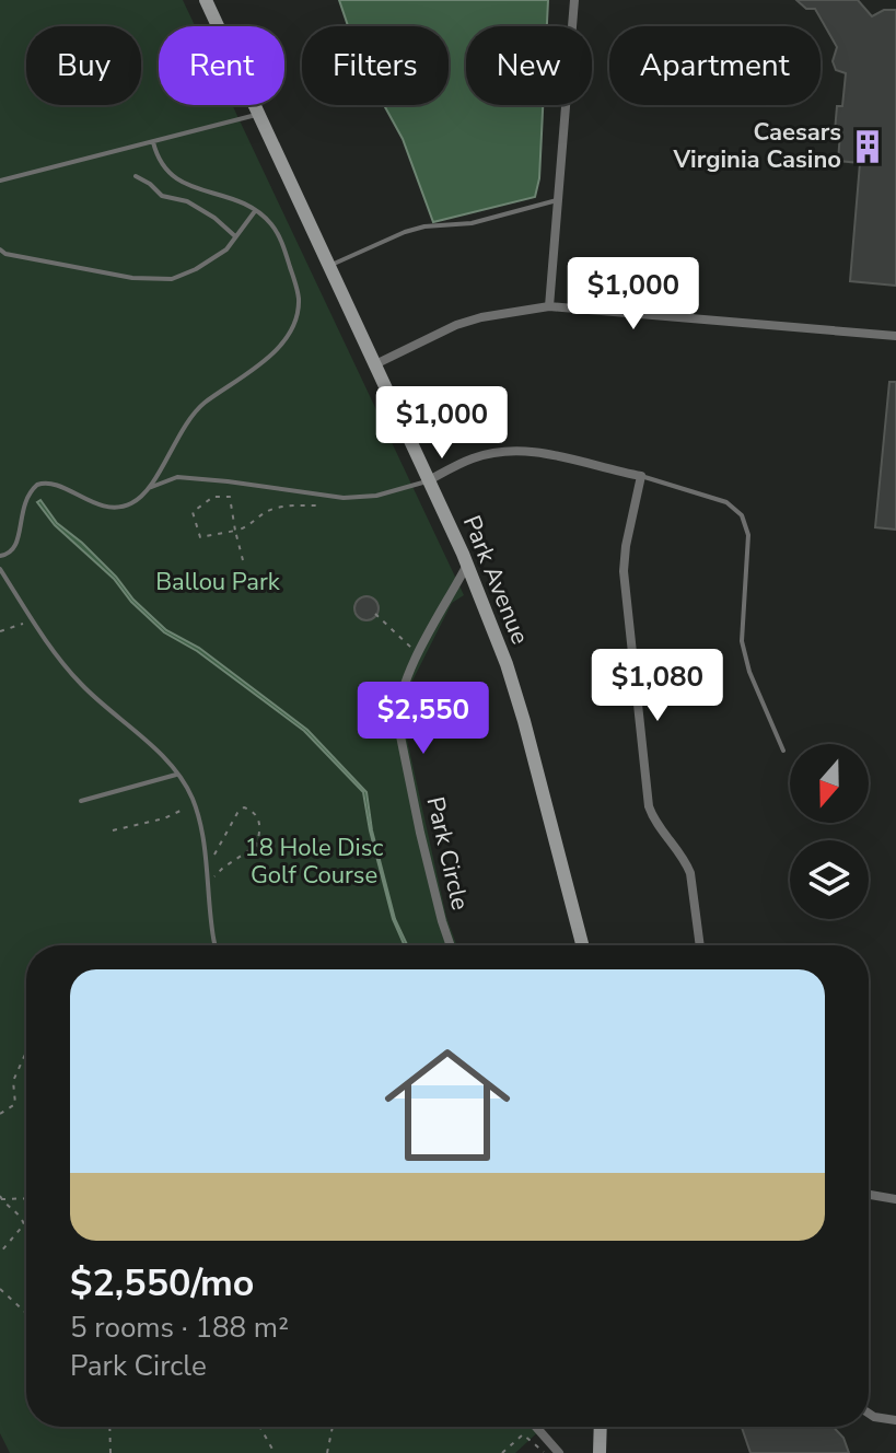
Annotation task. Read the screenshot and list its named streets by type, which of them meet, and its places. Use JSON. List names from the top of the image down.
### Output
{
  "streets": {
    "main road": ["Park Avenue"],
    "street": ["Park Circle"]
  },
  "crossings": [
    ["Park Avenue", "Park Circle"]
  ],
  "parks": ["Ballou Park", "18 Hole Disc Golf Course"],
  "places": {
    "building": ["Caesars Virginia Casino"]
  },
  "north": "bottom",
  "page": {
    "chip": [
      "Buy",
      "Rent",
      "Filters",
      "New",
      "Apartment"
    ],
    "price": [
      "$1,000",
      "$1,000",
      "$1,080",
      "$2,550"
    ],
    "list": [
      {
        "name": "$2,550/mo",
        "note": "5 rooms · 188 m² · Park Circle"
      }
    ]
  }
}
